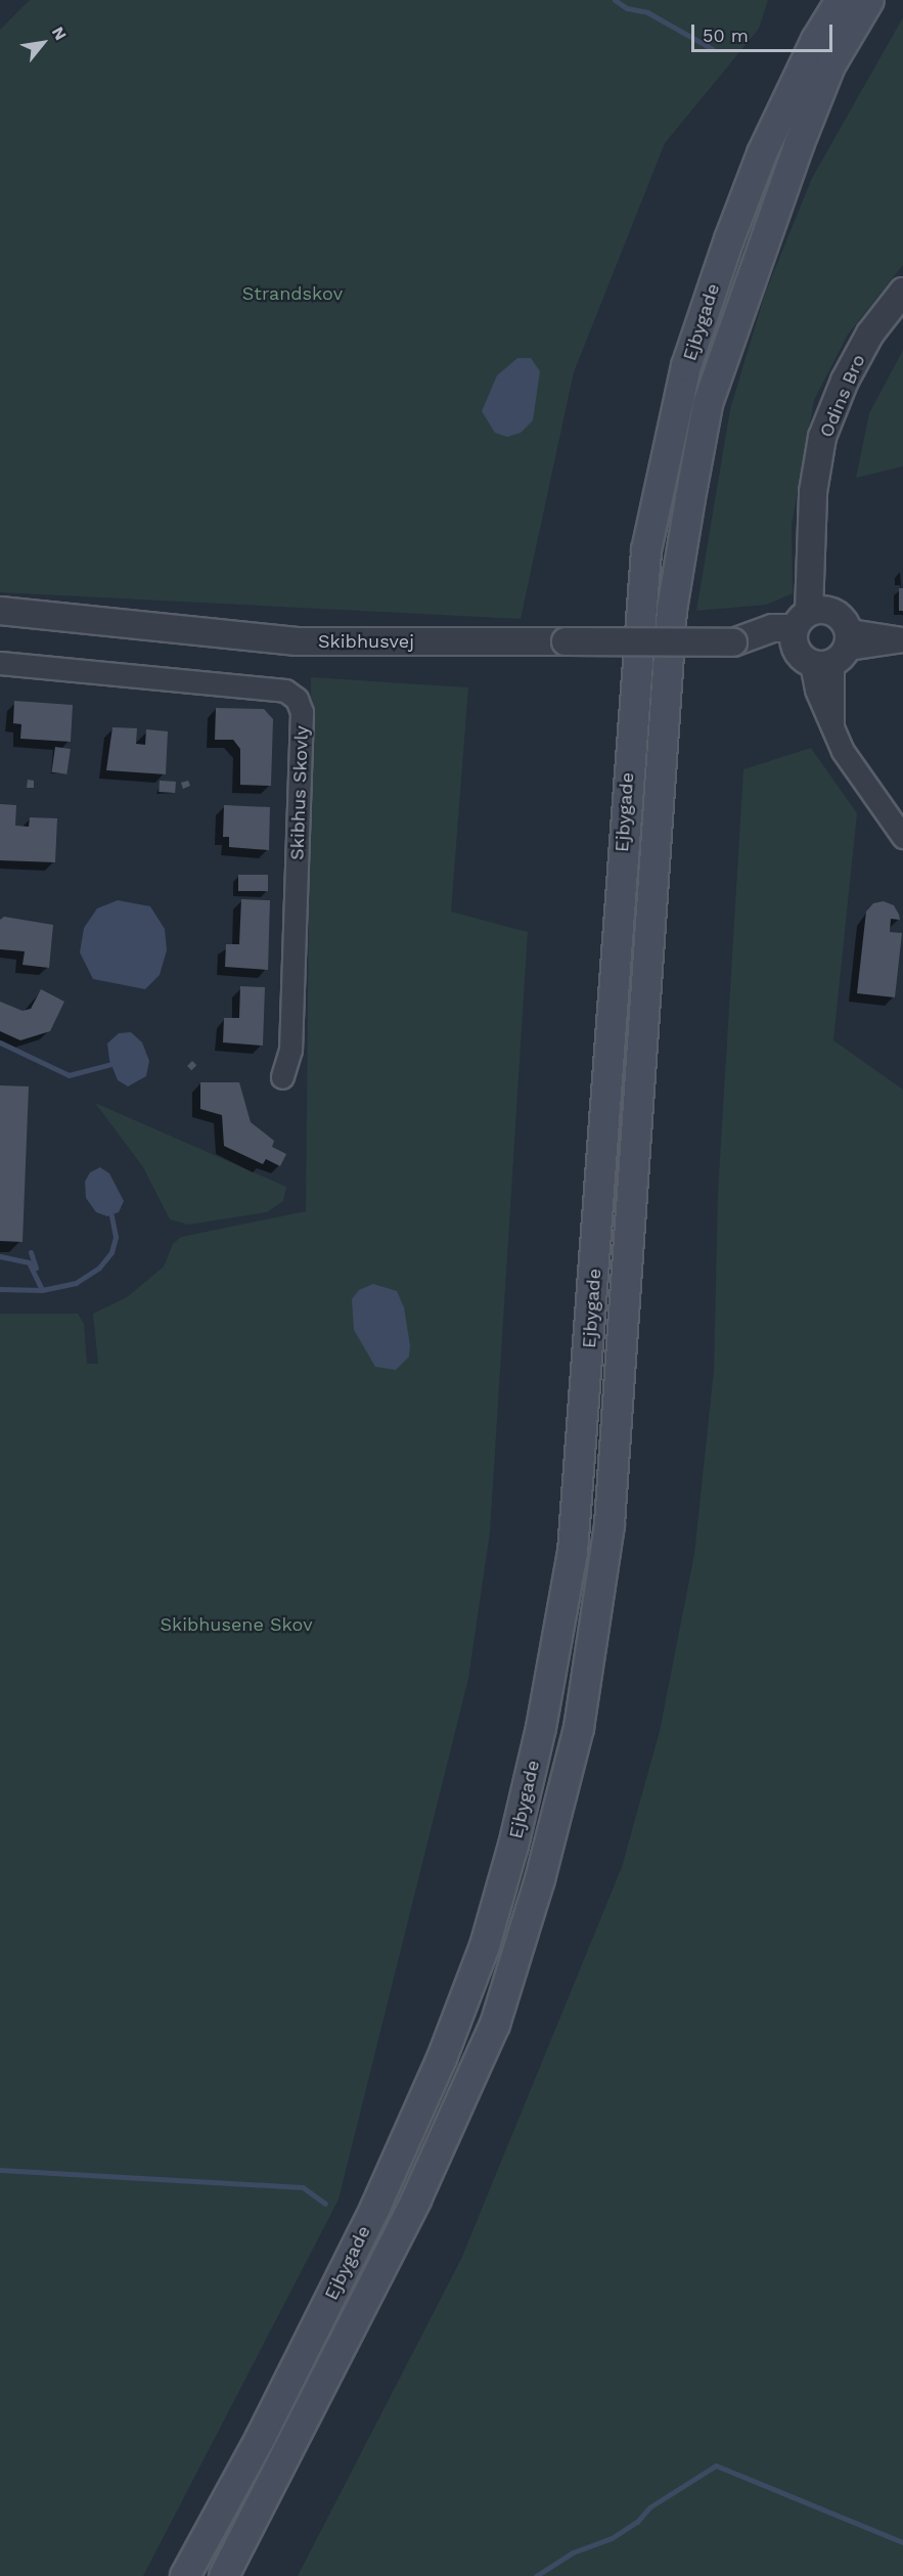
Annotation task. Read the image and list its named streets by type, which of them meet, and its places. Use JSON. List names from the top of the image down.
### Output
{
  "streets": {
    "main road": ["Ejbygade"],
    "street": ["Odins Bro", "Skibhusvej", "Skibhus Skovly"]
  },
  "crossings": [
    ["Odins Bro", "Skibhusvej"]
  ],
  "parks": ["Strandskov", "Skibhusene Skov"],
  "scale_bar": "50 m",
  "north": "top right"
}
